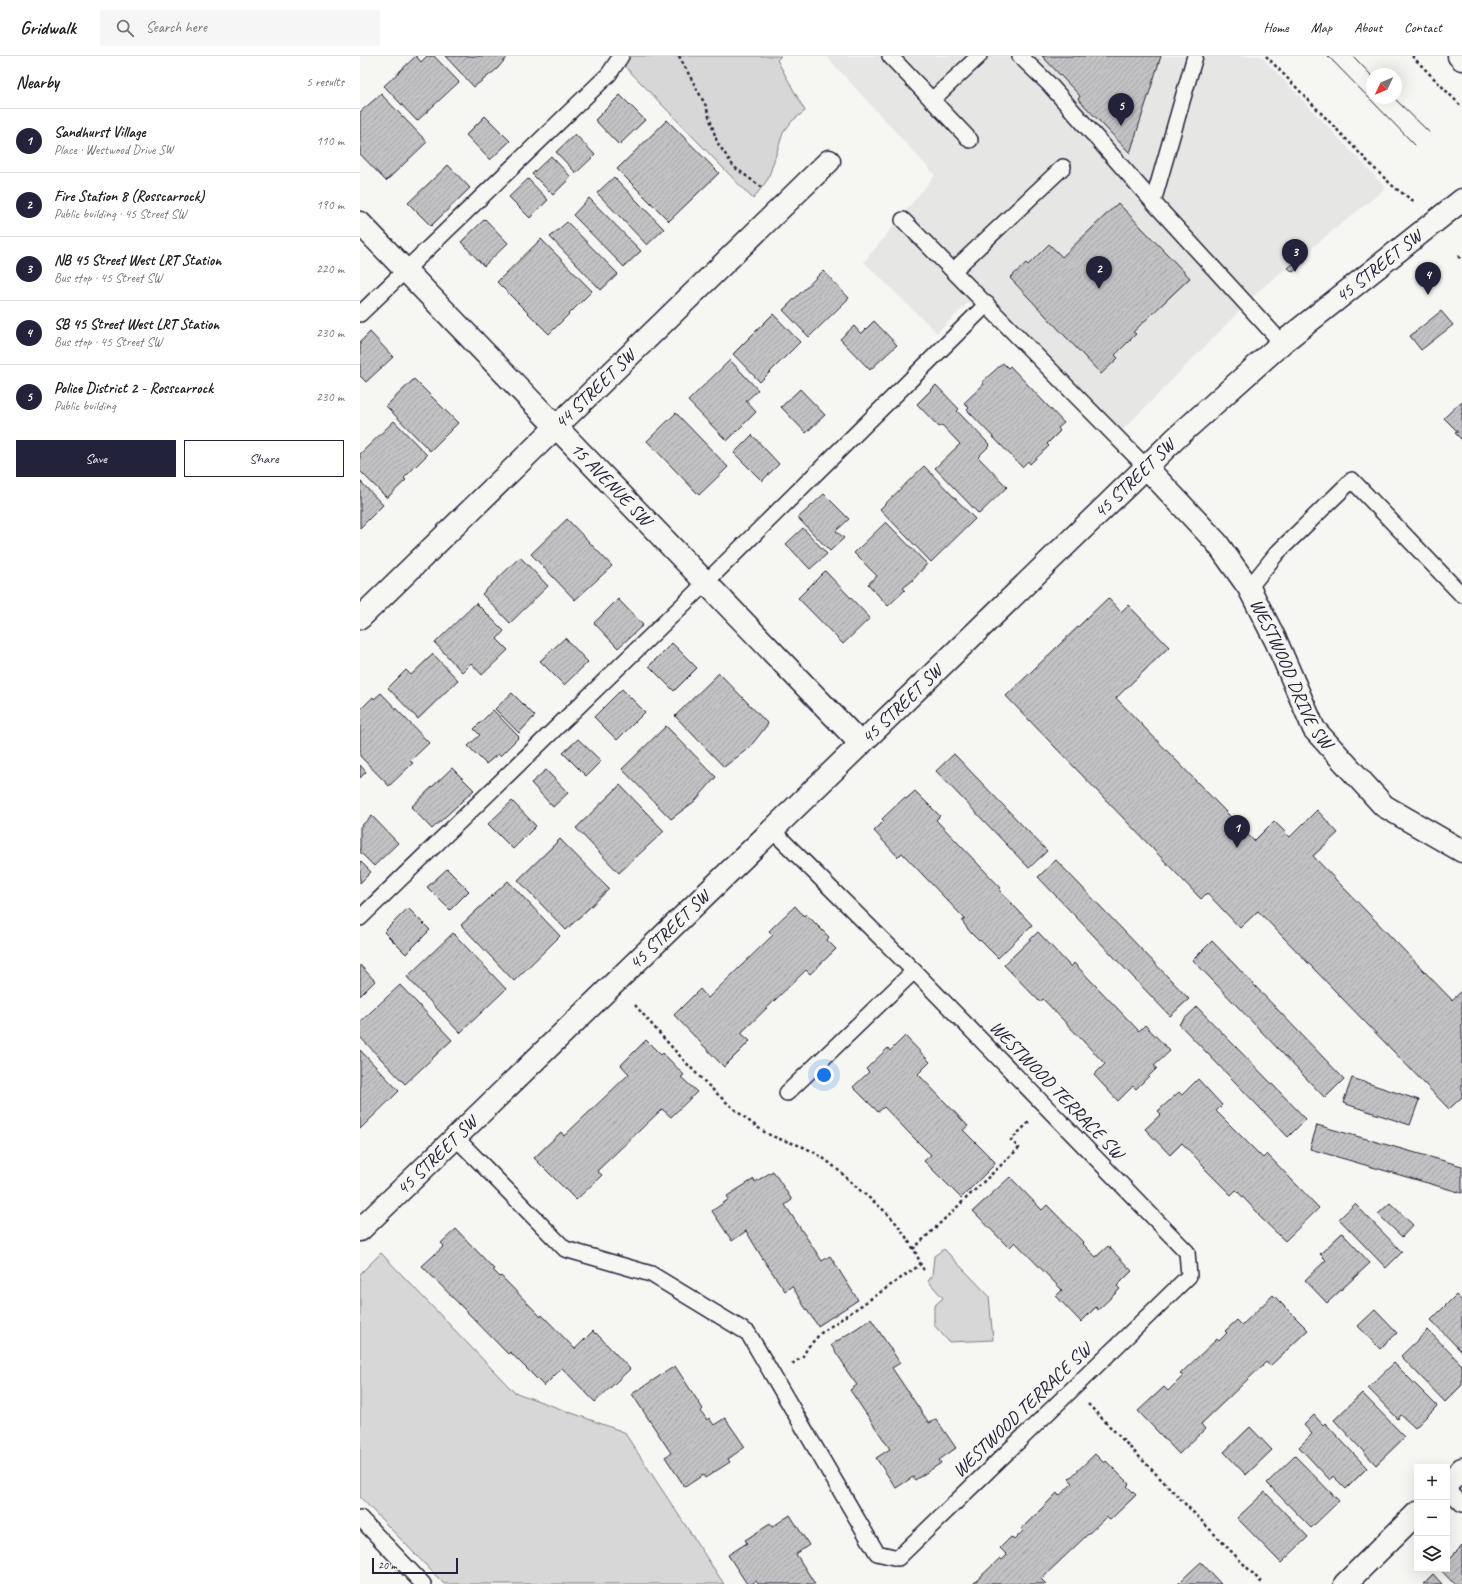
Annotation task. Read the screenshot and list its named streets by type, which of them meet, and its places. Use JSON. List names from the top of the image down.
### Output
{
  "streets": {
    "street": [
      "45 STREET SW",
      "44 STREET SW",
      "15 AVENUE SW",
      "WESTWOOD DRIVE SW"
    ],
    "lane": ["WESTWOOD TERRACE SW"]
  },
  "crossings": [
    ["45 STREET SW", "15 AVENUE SW"],
    ["45 STREET SW", "WESTWOOD DRIVE SW"],
    ["45 STREET SW", "WESTWOOD TERRACE SW"],
    ["44 STREET SW", "15 AVENUE SW"]
  ],
  "scale_bar": "20 m",
  "north": "bottom left",
  "page": {
    "header": "Gridwalk",
    "search": "Search here",
    "nav": [
      "Home",
      "Map",
      "About",
      "Contact"
    ],
    "heading": ["Nearby", "5 results"],
    "pins": [
      "5",
      "3",
      "2",
      "4",
      "1"
    ],
    "list": [
      {
        "mark": "1",
        "name": "Sandhurst Village",
        "note": "Place · Westwood Drive SW",
        "value": "110 m"
      },
      {
        "mark": "2",
        "name": "Fire Station 8 (Rosscarrock)",
        "note": "Public building · 45 Street SW",
        "value": "190 m"
      },
      {
        "mark": "3",
        "name": "NB 45 Street West LRT Station",
        "note": "Bus stop · 45 Street SW",
        "value": "220 m"
      },
      {
        "mark": "4",
        "name": "SB 45 Street West LRT Station",
        "note": "Bus stop · 45 Street SW",
        "value": "230 m"
      },
      {
        "mark": "5",
        "name": "Police District 2 - Rosscarrock",
        "note": "Public building",
        "value": "230 m"
      }
    ],
    "buttons": ["Save", "Share"],
    "map_buttons": ["+", "−"],
    "scale": "20 m"
  }
}
